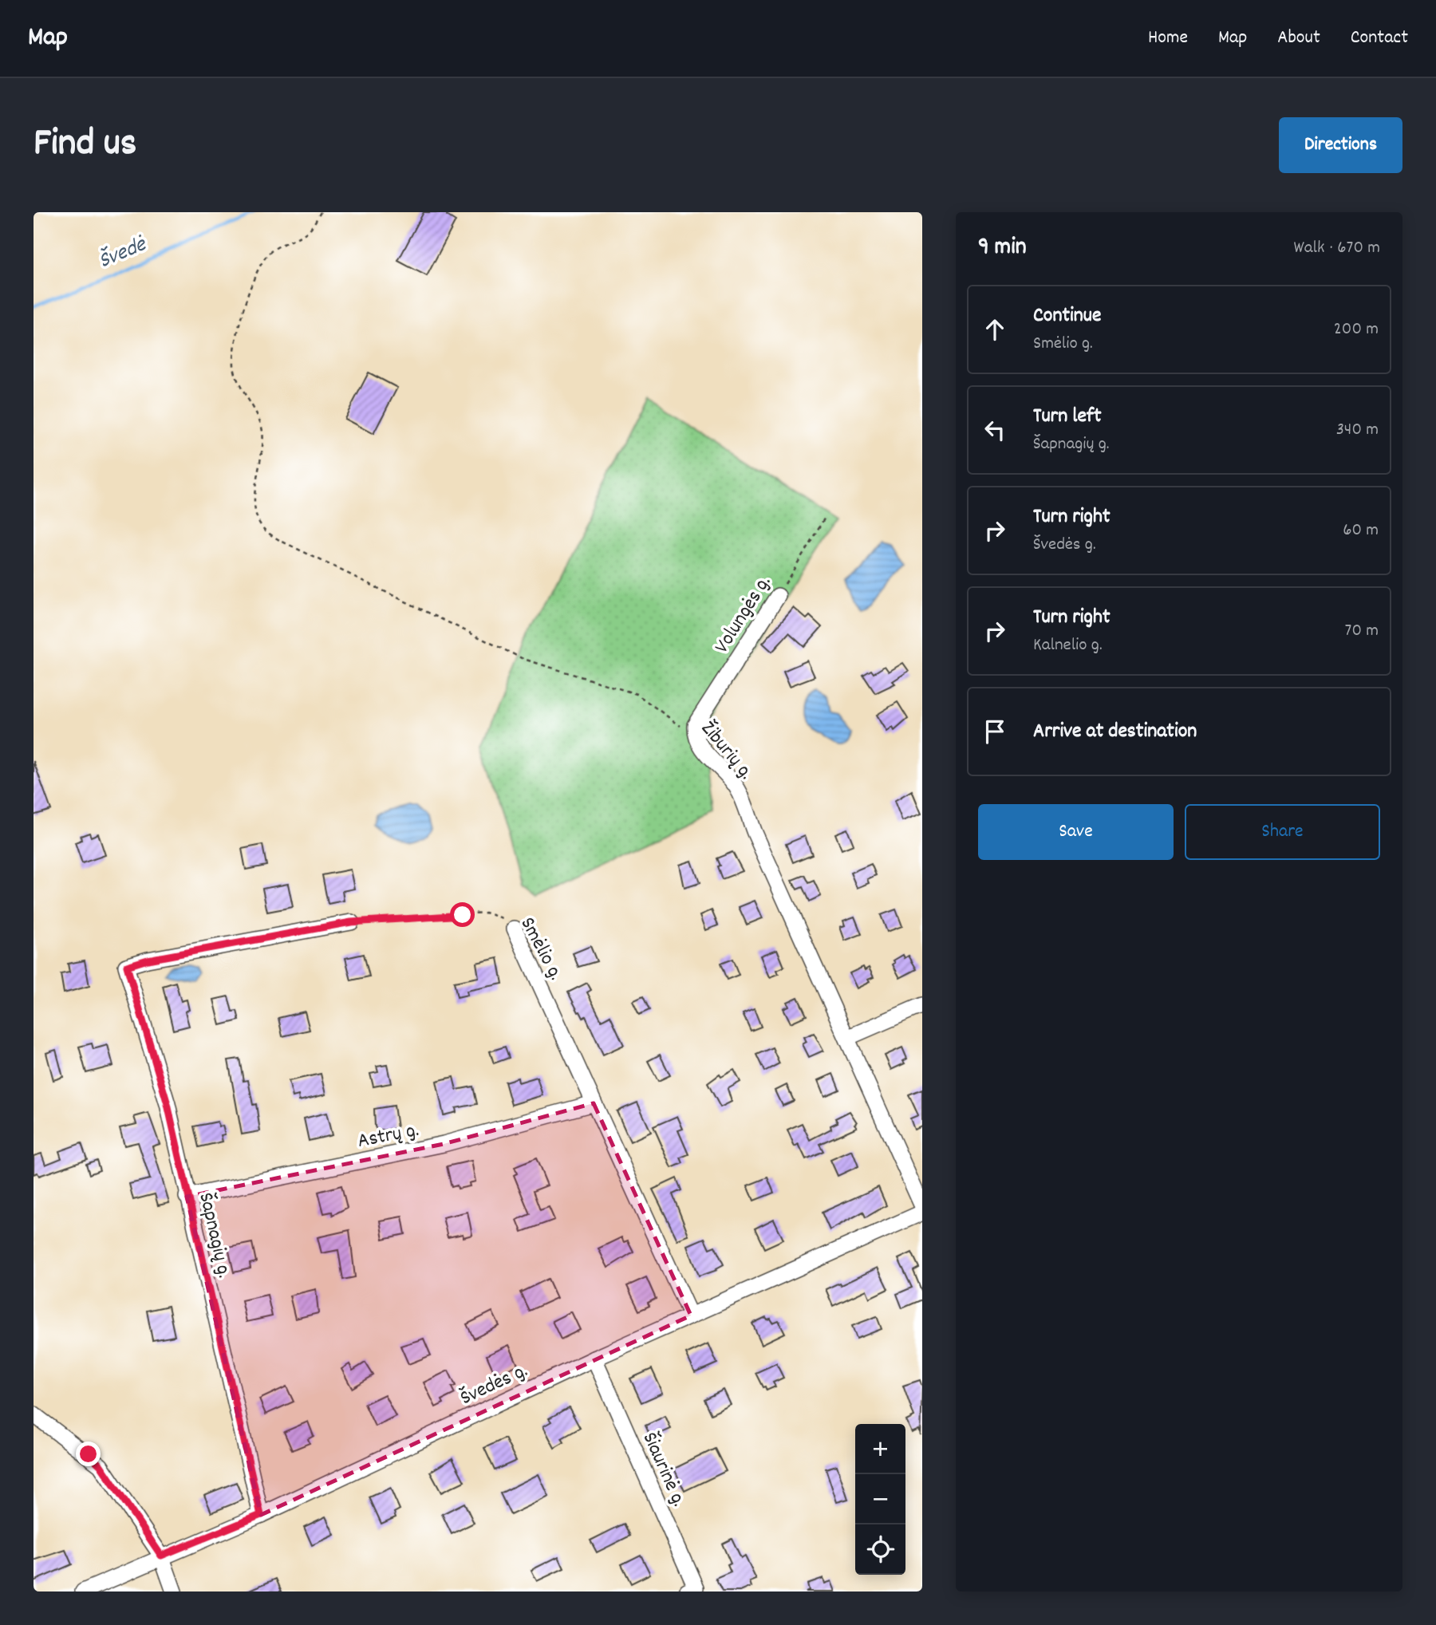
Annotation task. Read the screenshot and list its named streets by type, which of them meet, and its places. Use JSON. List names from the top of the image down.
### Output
{
  "streets": {
    "street": [
      "Volungės g.",
      "Žiburių g.",
      "Smėlio g.",
      "Astrų g.",
      "Šapnagių g.",
      "Švedės g.",
      "Šiaurinė g."
    ]
  },
  "crossings": [
    ["Volungės g.", "Žiburių g."],
    ["Smėlio g.", "Astrų g."],
    ["Smėlio g.", "Šapnagių g."],
    ["Smėlio g.", "Švedės g."],
    ["Astrų g.", "Šapnagių g."],
    ["Šapnagių g.", "Švedės g."],
    ["Švedės g.", "Šiaurinė g."]
  ],
  "water": ["Švedė"],
  "page": {
    "header": "Map",
    "nav": [
      "Home",
      "Map",
      "About",
      "Contact"
    ],
    "title": "Find us",
    "buttons": [
      "Directions",
      ["Save", "Share"]
    ],
    "heading": ["9 min", "Walk · 670 m"],
    "list": [
      ["Continue", "Smėlio g.", "200 m"],
      ["Turn left", "Šapnagių g.", "340 m"],
      ["Turn right", "Švedės g.", "60 m"],
      ["Turn right", "Kalnelio g.", "70 m"],
      "Arrive at destination"
    ],
    "map_buttons": ["+", "−"]
  }
}
